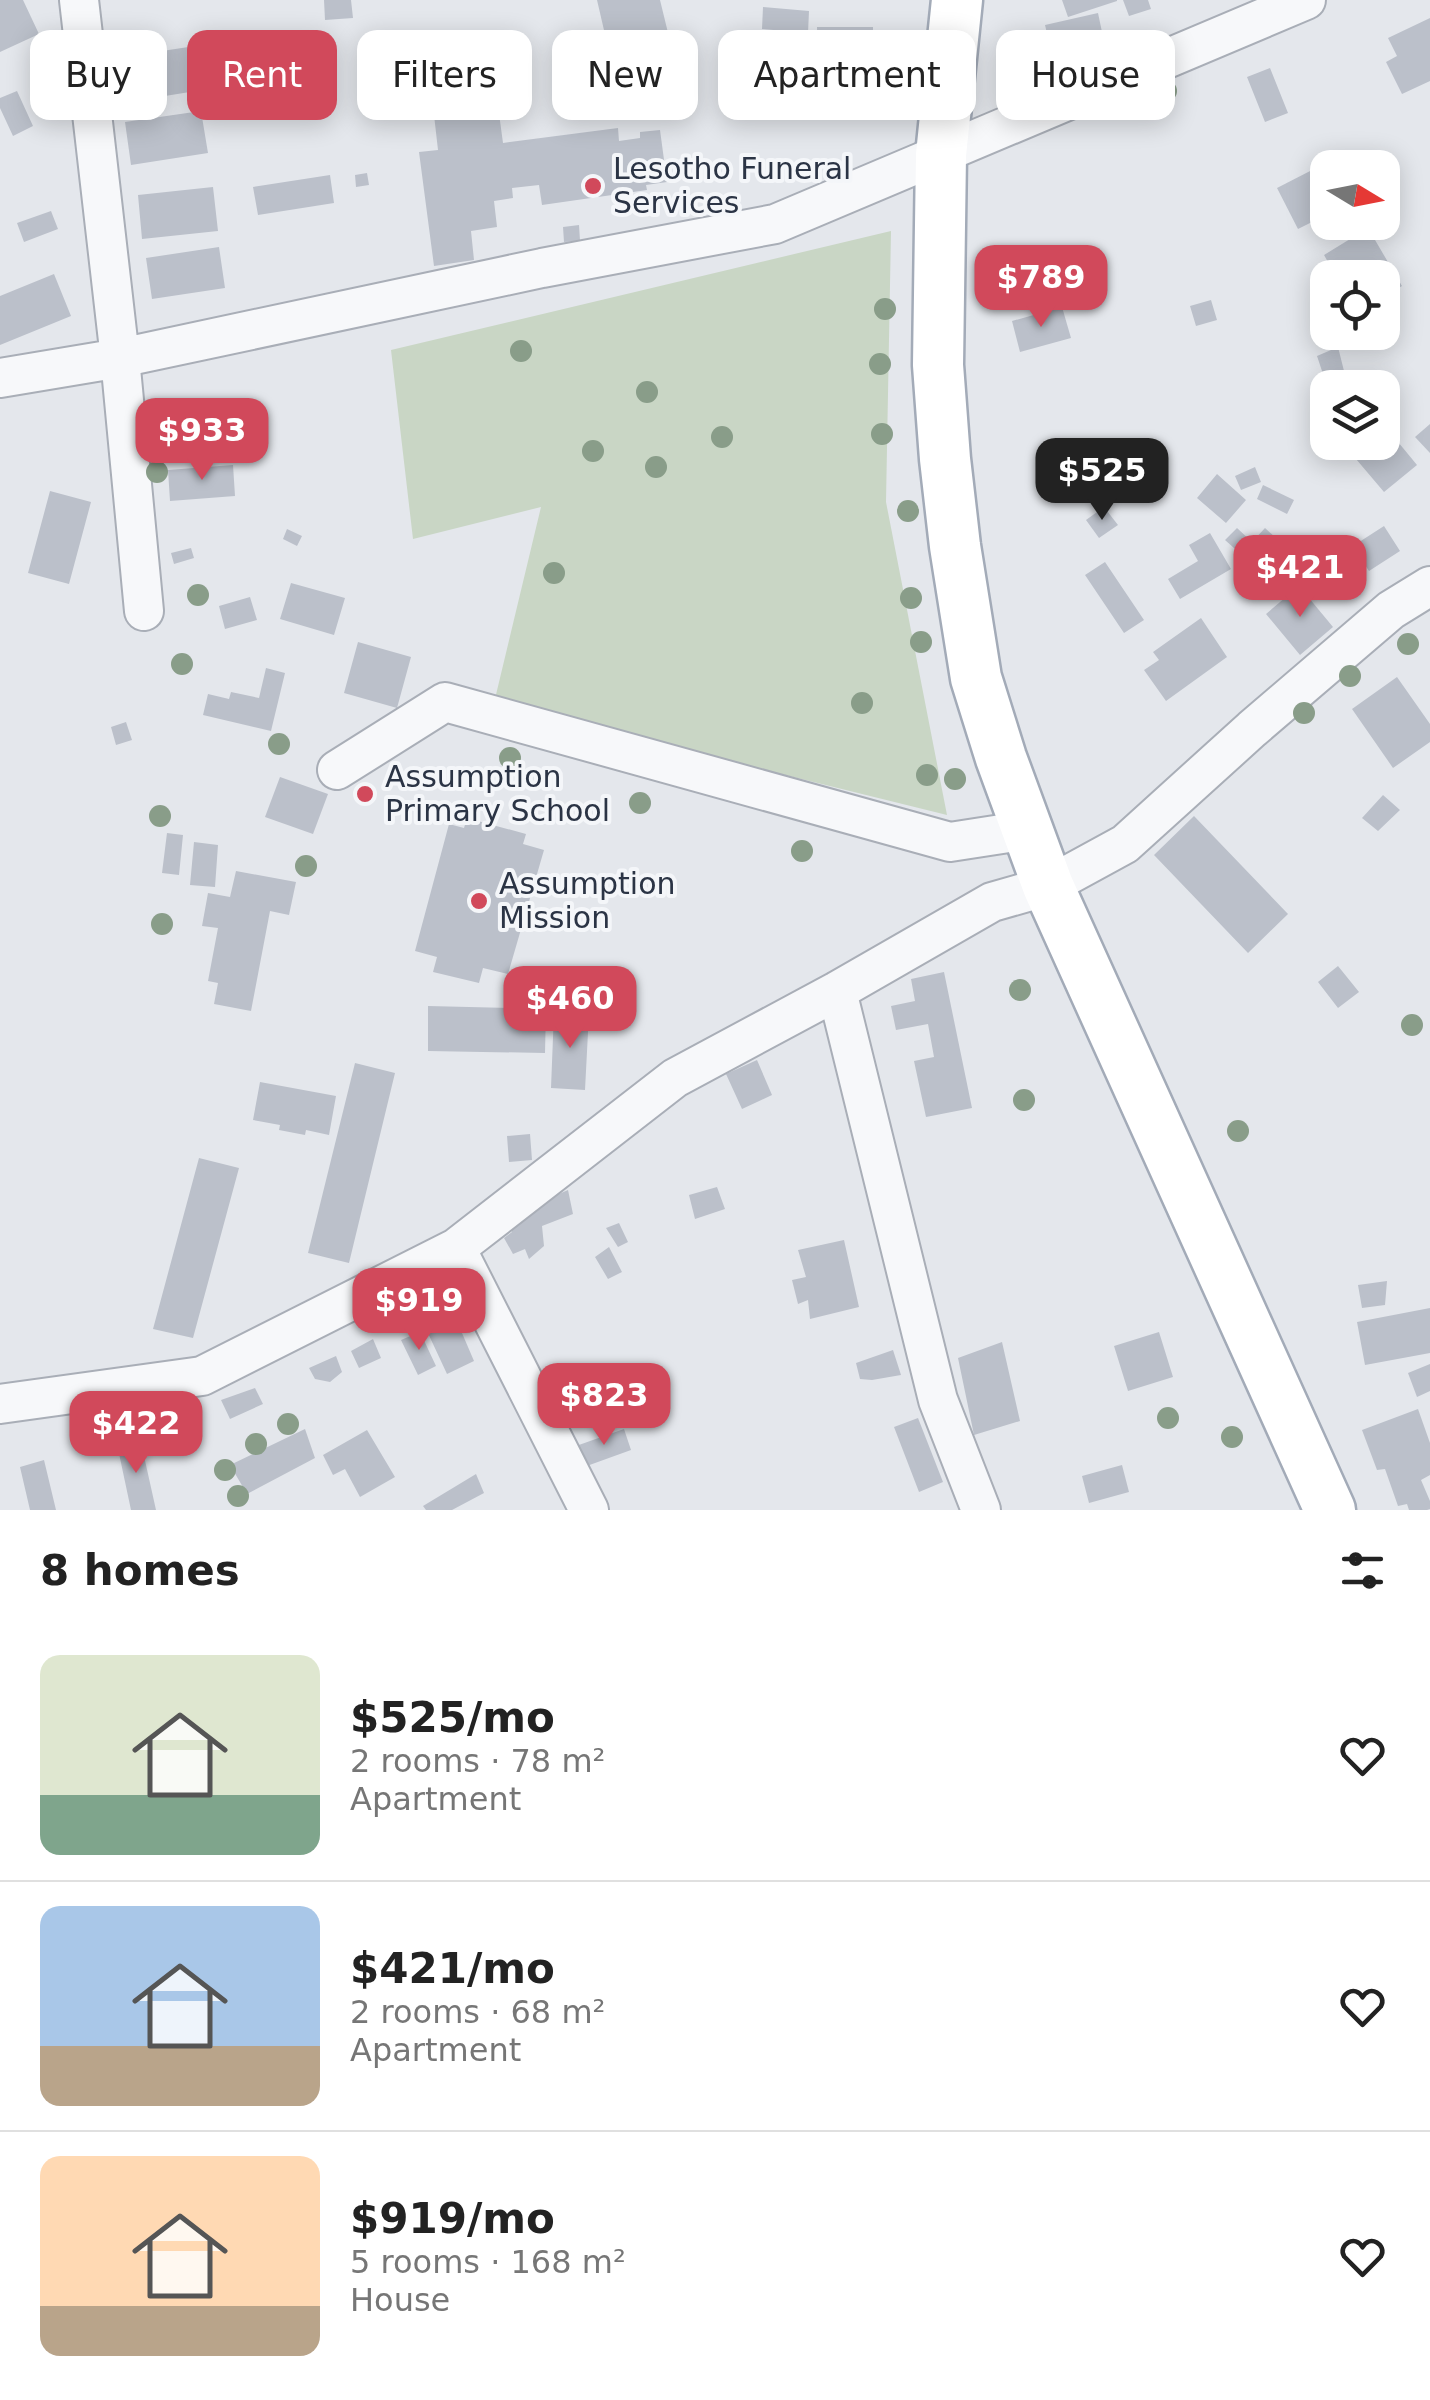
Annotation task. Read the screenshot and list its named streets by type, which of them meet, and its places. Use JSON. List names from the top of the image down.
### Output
{
  "places": ["Lesotho Funeral Services", "Assumption Primary School", "Assumption Mission"],
  "north": "right",
  "page": {
    "chip": [
      "Buy",
      "Rent",
      "Filters",
      "New",
      "Apartment",
      "House"
    ],
    "price": [
      "$789",
      "$933",
      "$525",
      "$421",
      "$460",
      "$919",
      "$823",
      "$422"
    ],
    "heading": "8 homes",
    "list": [
      {
        "name": "$525/mo",
        "note": "2 rooms · 78 m² · Apartment"
      },
      {
        "name": "$421/mo",
        "note": "2 rooms · 68 m² · Apartment"
      },
      {
        "name": "$919/mo",
        "note": "5 rooms · 168 m² · House"
      }
    ]
  }
}
